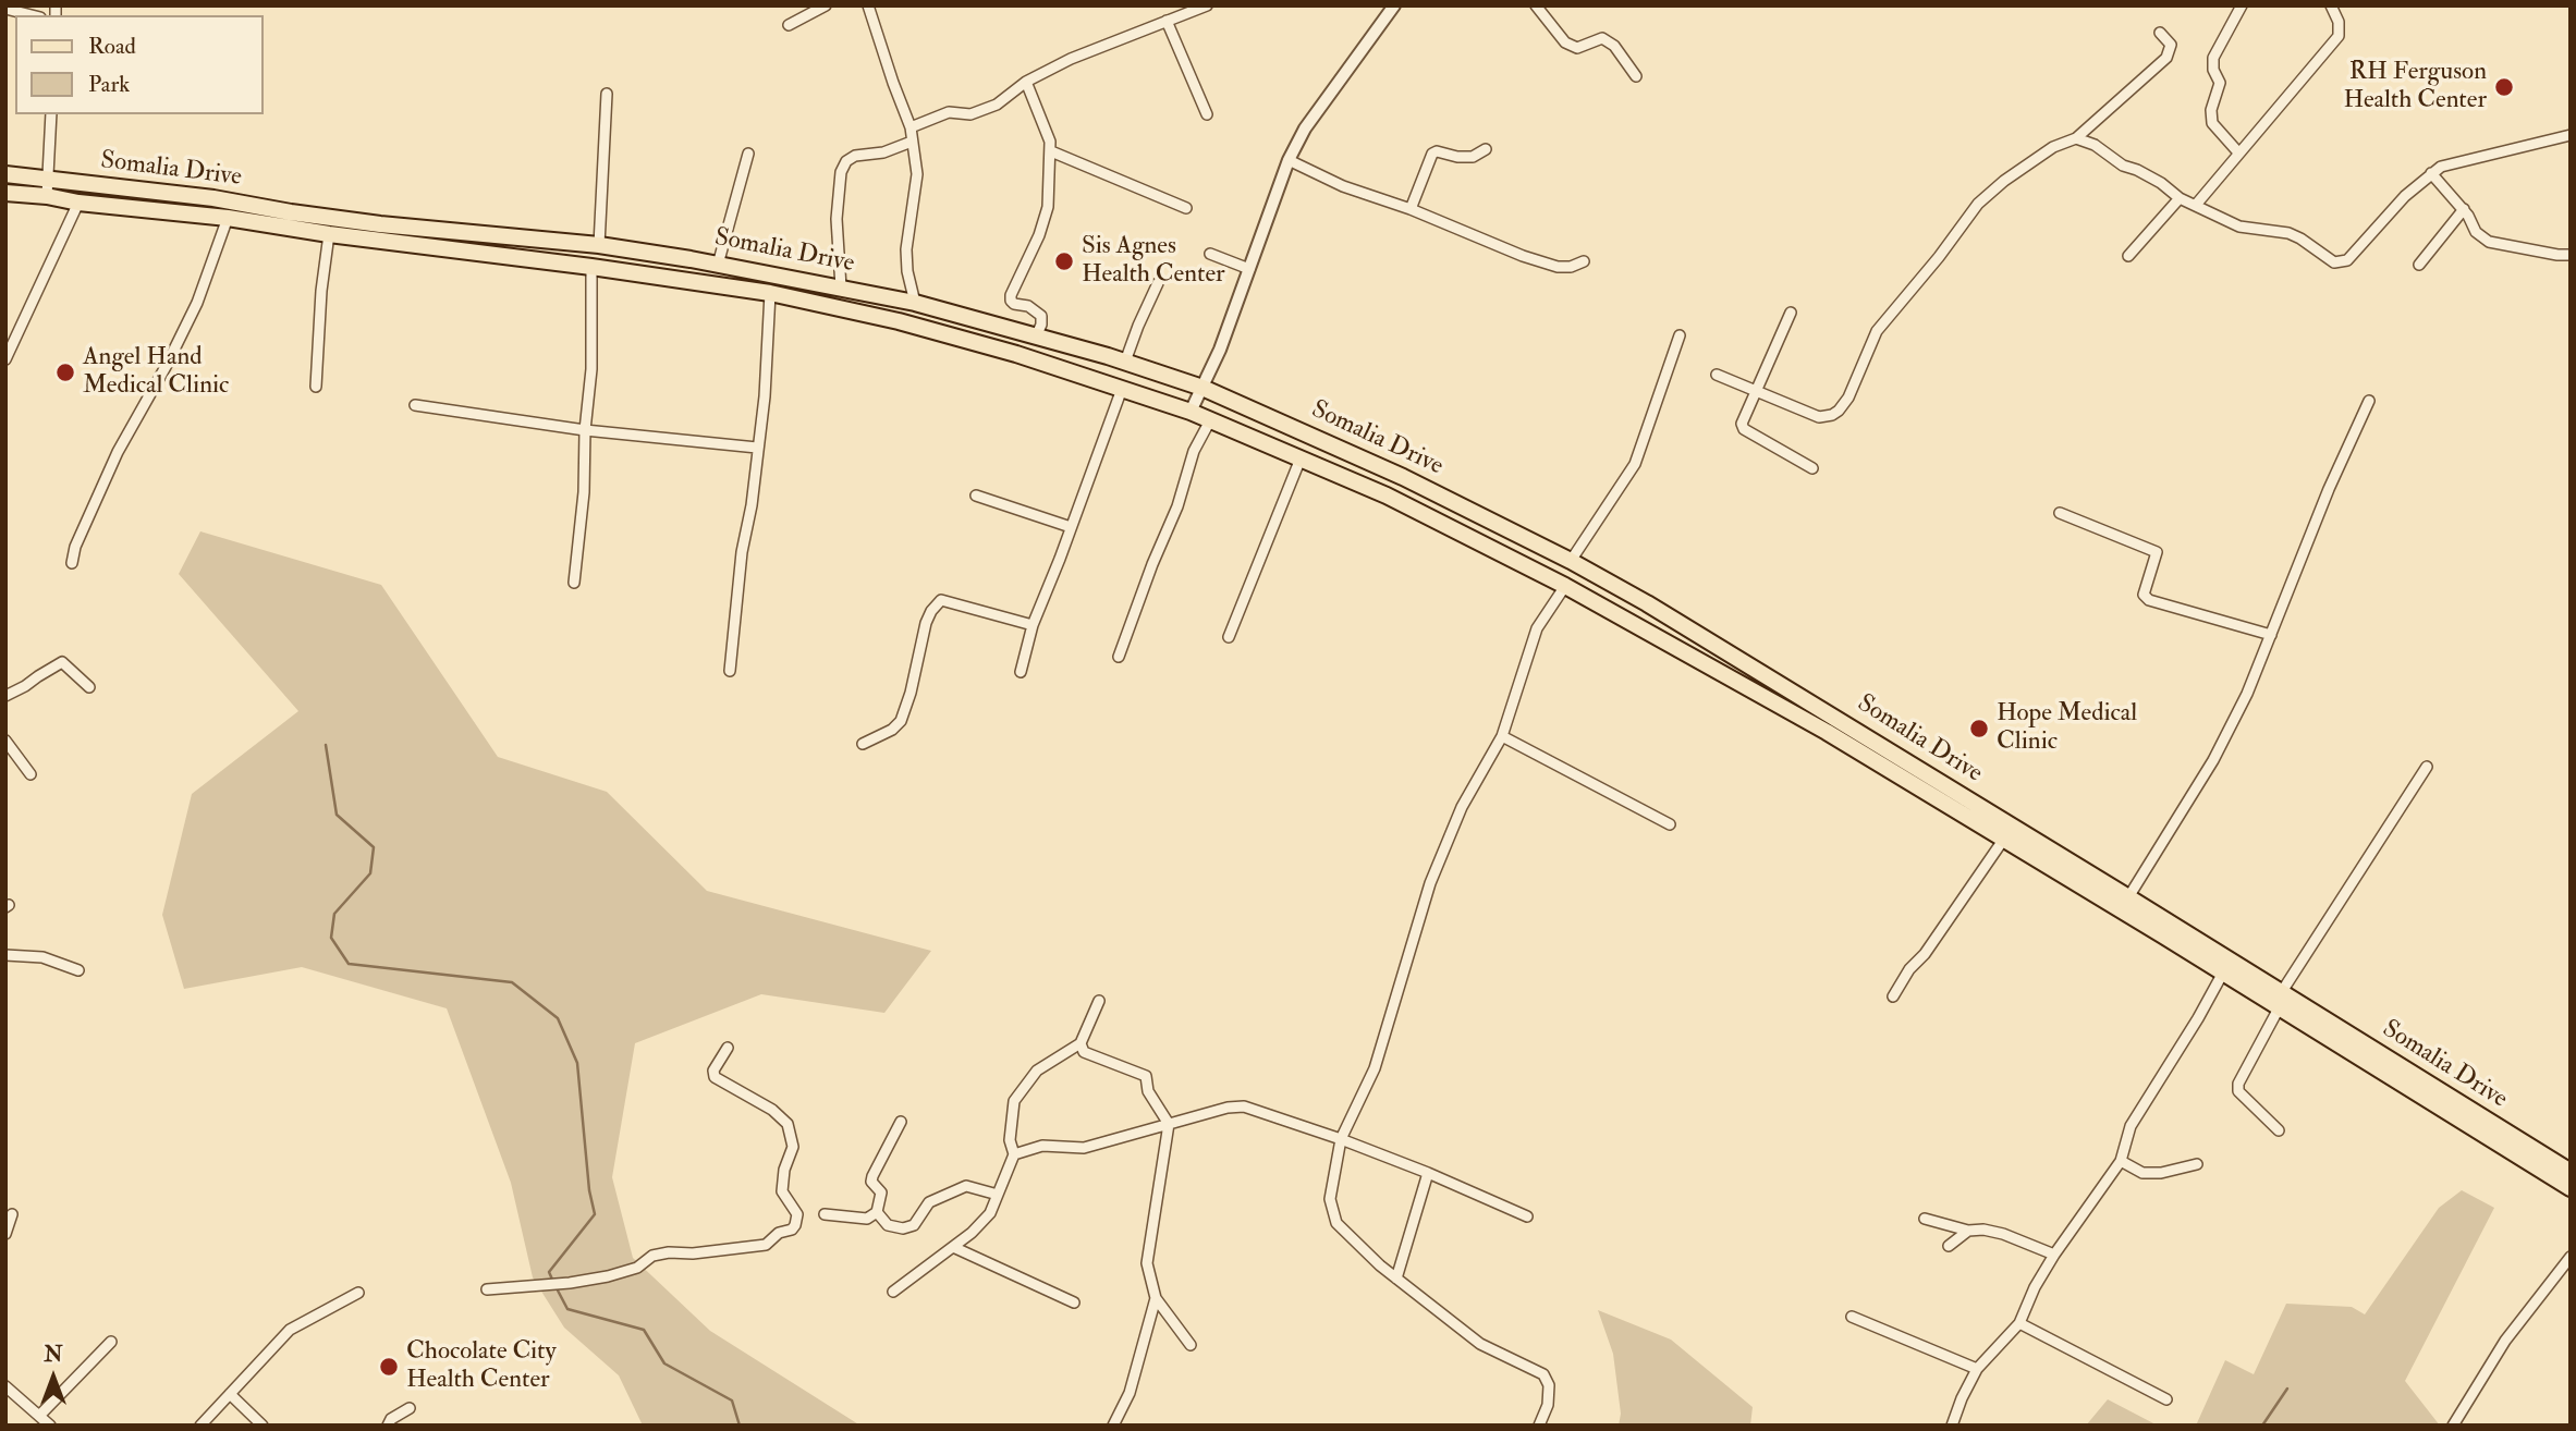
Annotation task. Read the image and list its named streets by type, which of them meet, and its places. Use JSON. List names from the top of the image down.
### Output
{
  "streets": {
    "main road": ["Somalia Drive"]
  },
  "places": [
    "RH Ferguson Health Center",
    "Sis Agnes Health Center",
    "Angel Hand Medical Clinic",
    "Hope Medical Clinic",
    "Chocolate City Health Center"
  ],
  "legend": ["Road", "Park"],
  "north": "top"
}
